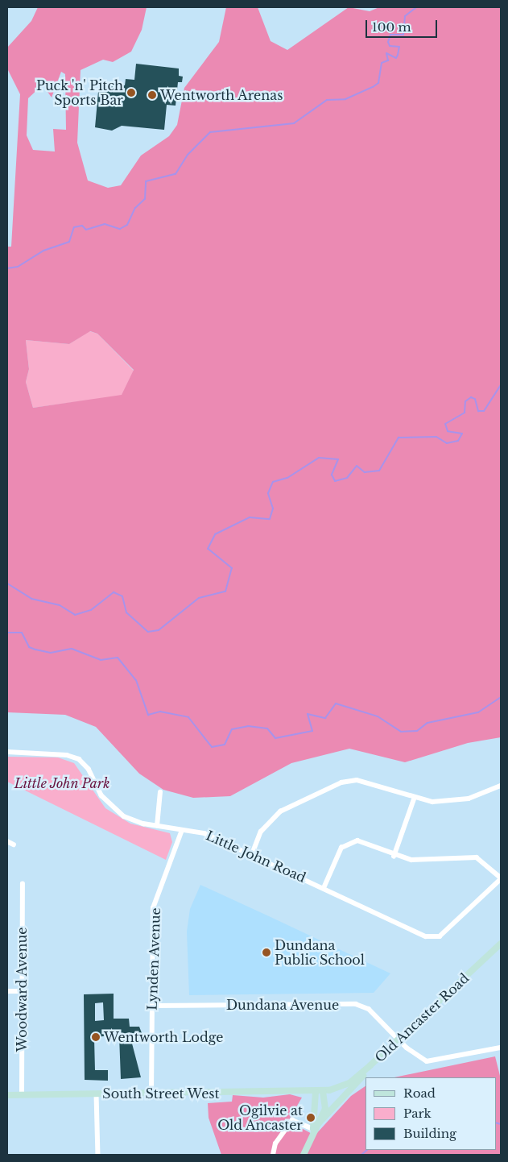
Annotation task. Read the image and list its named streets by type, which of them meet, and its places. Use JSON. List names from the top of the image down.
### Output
{
  "streets": {
    "street": [
      "Little John Road",
      "Lynden Avenue",
      "Woodward Avenue",
      "Dundana Avenue",
      "Old Ancaster Road",
      "South Street West"
    ]
  },
  "crossings": [
    ["Little John Road", "Lynden Avenue"],
    ["Lynden Avenue", "Dundana Avenue"],
    ["Lynden Avenue", "South Street West"],
    ["Woodward Avenue", "South Street West"],
    ["Dundana Avenue", "Old Ancaster Road"],
    ["Old Ancaster Road", "South Street West"]
  ],
  "parks": ["Little John Park"],
  "places": [
    "Puck 'n' Pitch Sports Bar",
    "Wentworth Arenas",
    "Dundana Public School",
    "Wentworth Lodge",
    "Ogilvie at Old Ancaster"
  ],
  "legend": ["Road", "Park", "Building"],
  "scale_bar": "100 m"
}
